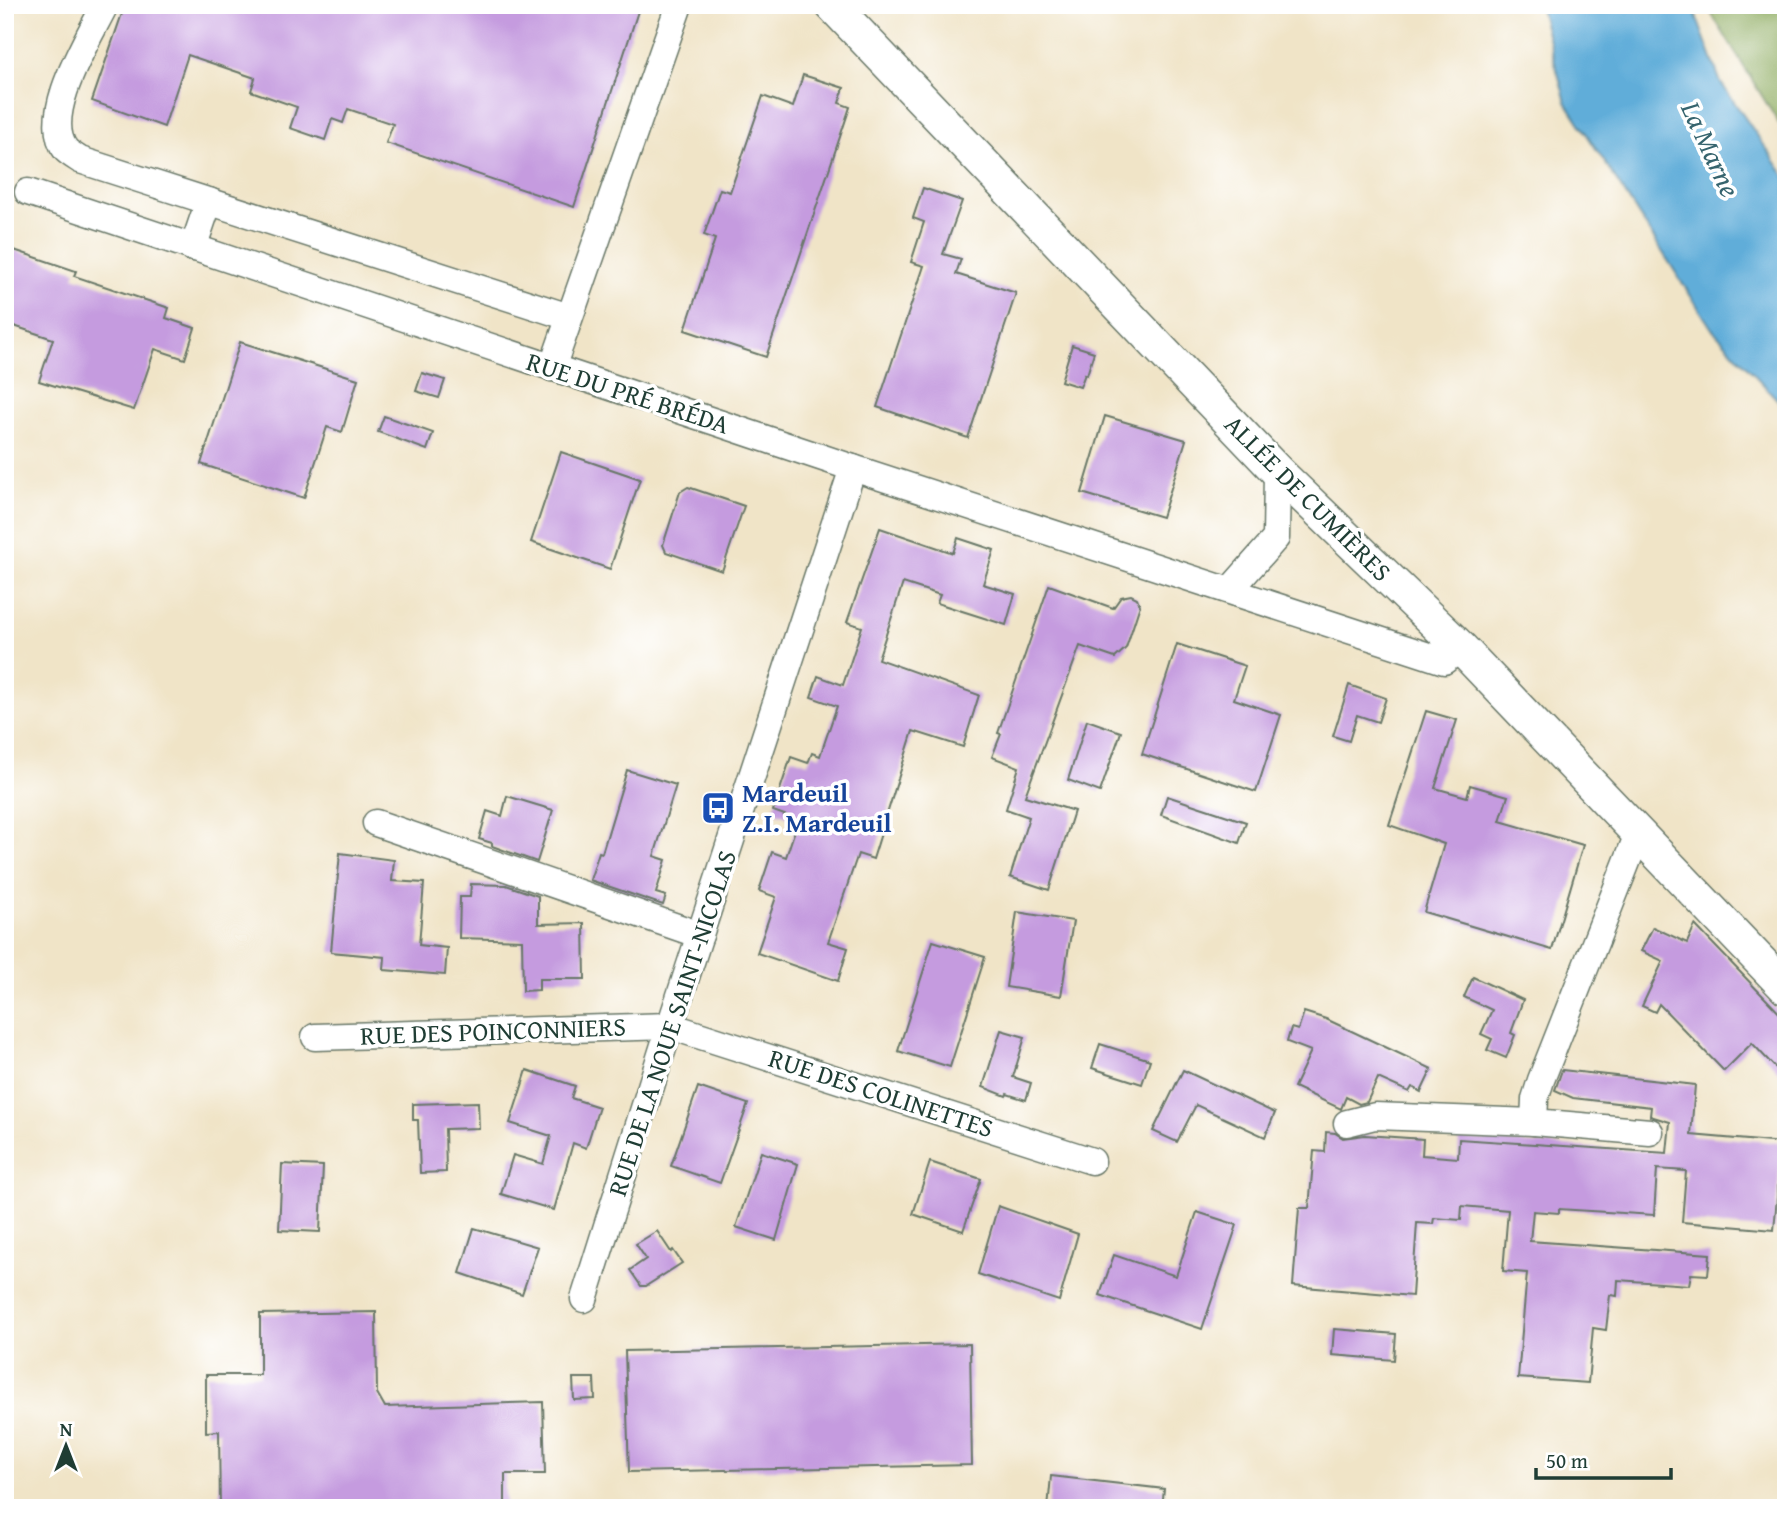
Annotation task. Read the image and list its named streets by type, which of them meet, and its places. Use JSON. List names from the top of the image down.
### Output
{
  "streets": {
    "main road": ["ALLÉE DE CUMIÈRES"],
    "street": [
      "RUE DU PRÉ BRÉDA",
      "RUE DE LA NOUE SAINT-NICOLAS",
      "RUE DES POINCONNIERS",
      "RUE DES COLINETTES"
    ]
  },
  "crossings": [
    ["RUE DU PRÉ BRÉDA", "ALLÉE DE CUMIÈRES"],
    ["RUE DU PRÉ BRÉDA", "RUE DE LA NOUE SAINT-NICOLAS"],
    ["RUE DE LA NOUE SAINT-NICOLAS", "RUE DES POINCONNIERS"],
    ["RUE DE LA NOUE SAINT-NICOLAS", "RUE DES COLINETTES"],
    ["RUE DES POINCONNIERS", "RUE DES COLINETTES"]
  ],
  "water": ["La Marne"],
  "places": {
    "bus stop": ["Mardeuil Z.I. Mardeuil"]
  },
  "scale_bar": "50 m",
  "north": "top"
}
